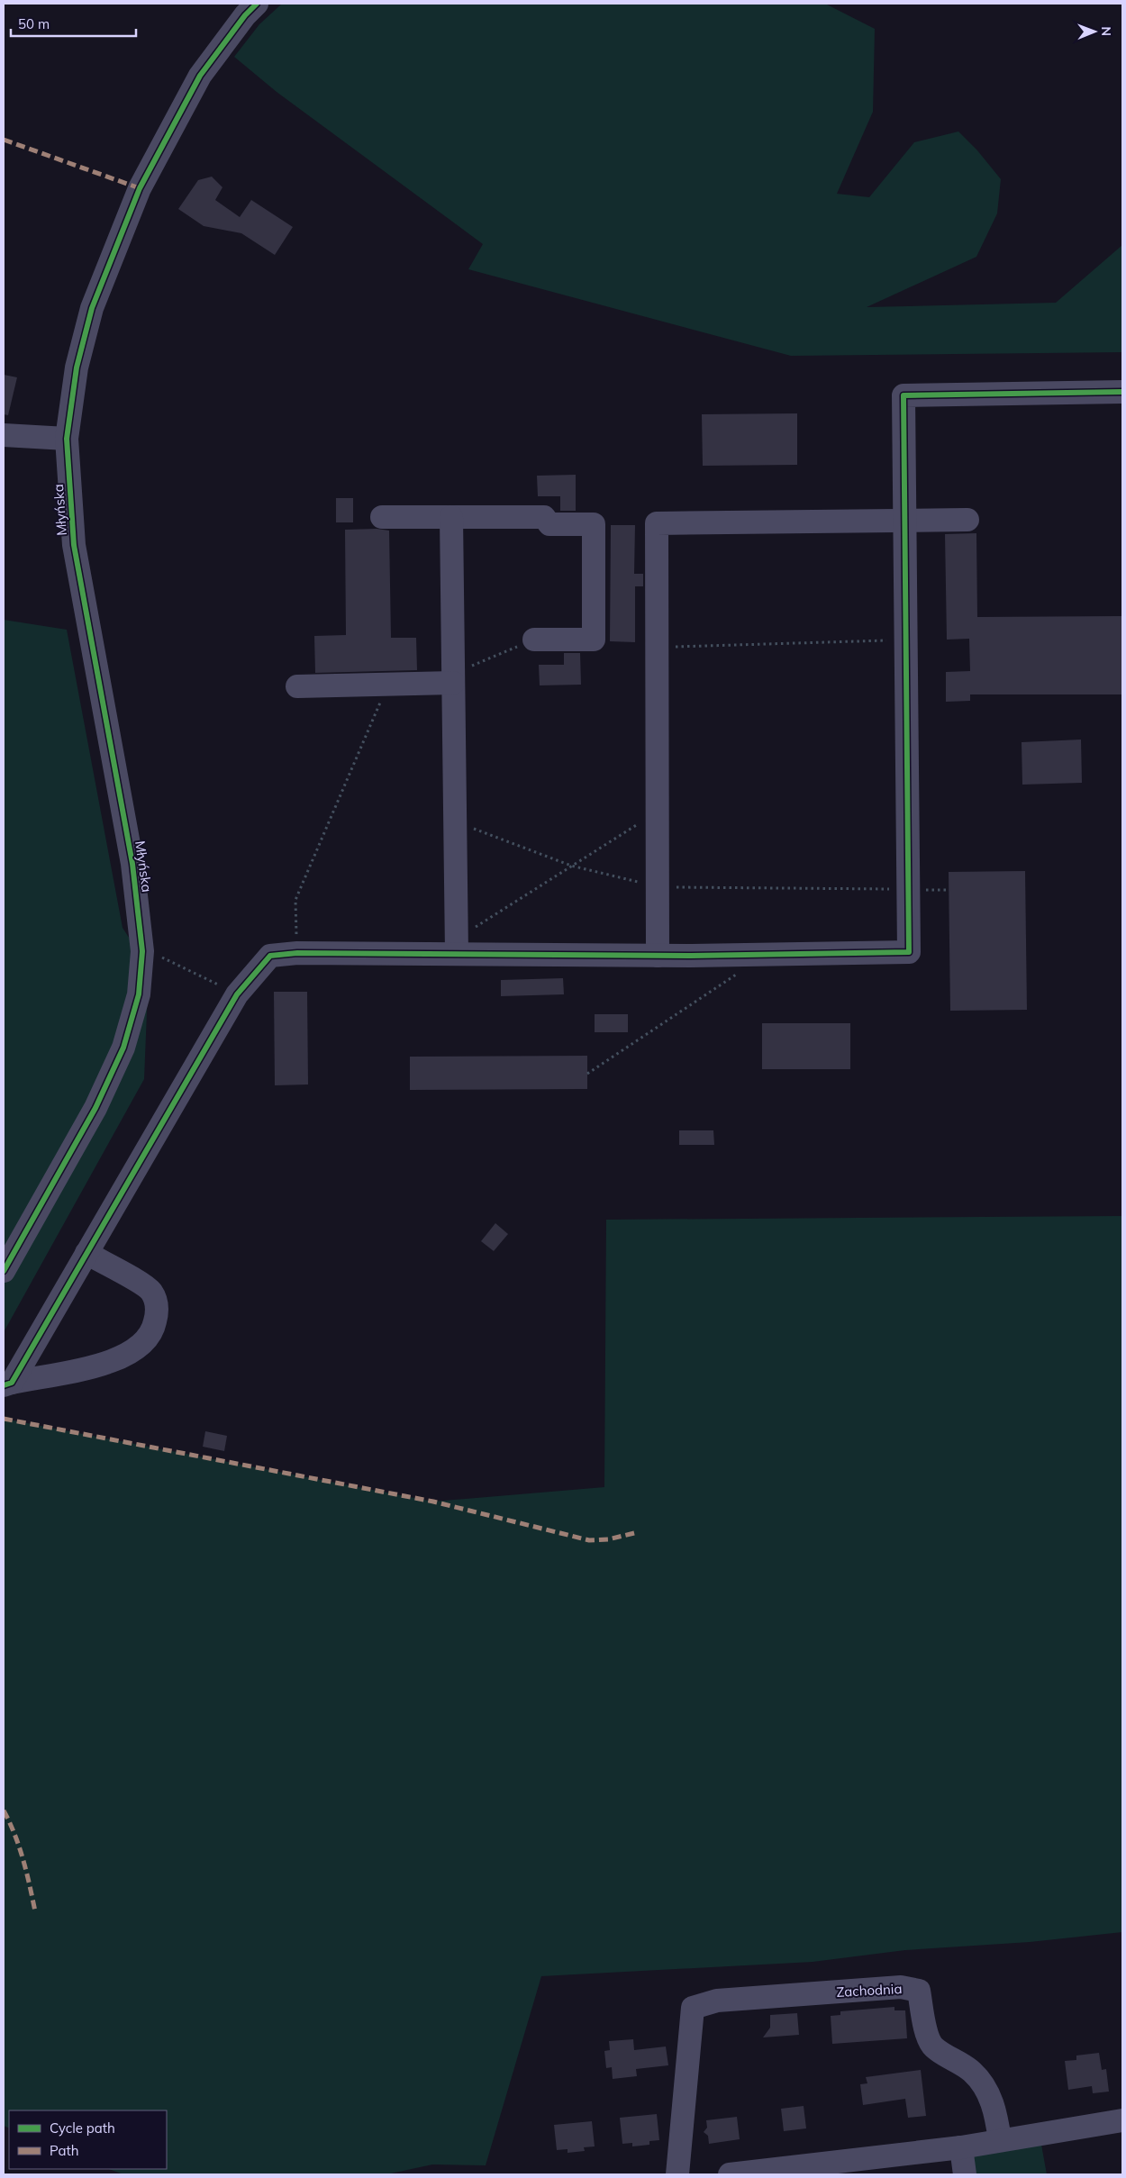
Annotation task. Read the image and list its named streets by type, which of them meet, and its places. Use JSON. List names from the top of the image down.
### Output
{
  "streets": {
    "street": ["Młyńska", "Zachodnia"]
  },
  "legend": ["Cycle path", "Path"],
  "scale_bar": "50 m",
  "north": "right"
}
